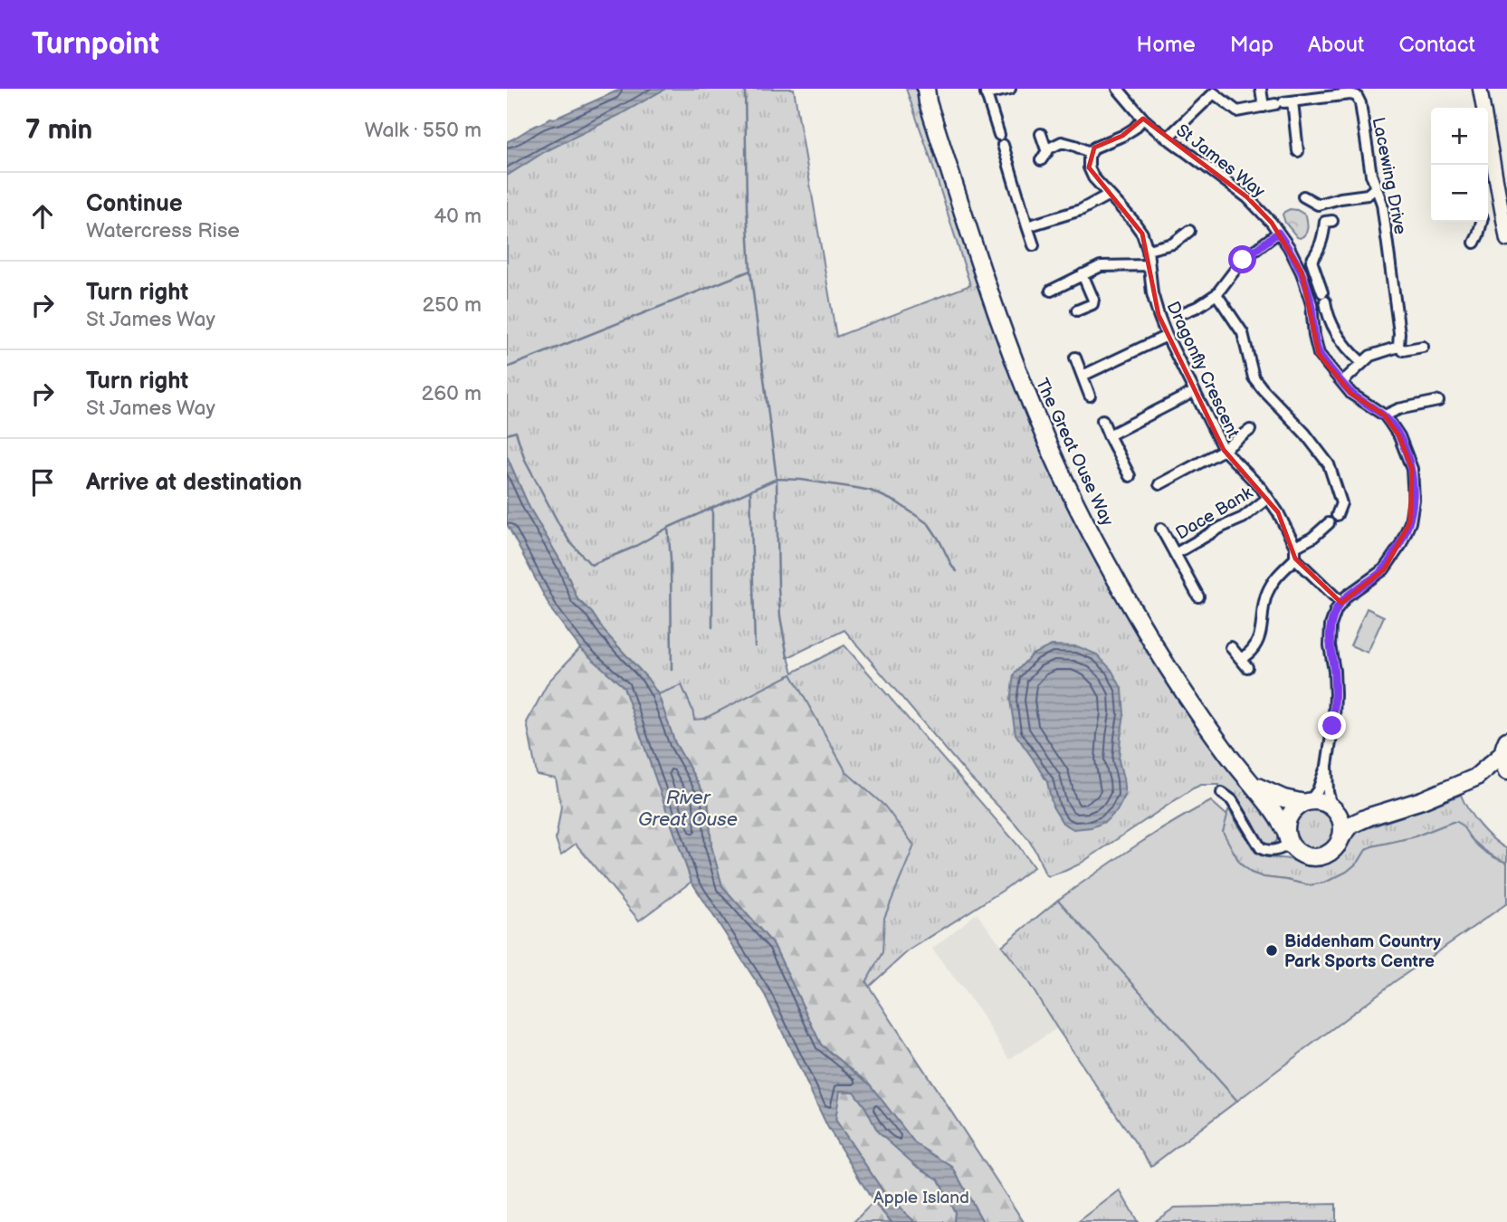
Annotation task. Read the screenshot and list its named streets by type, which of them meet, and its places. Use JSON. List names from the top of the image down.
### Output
{
  "streets": {
    "highway": ["The Great Ouse Way"],
    "street": [
      "St James Way",
      "Lacewing Drive",
      "Dragonfly Crescent",
      "Dace Bank"
    ]
  },
  "crossings": [
    ["Dragonfly Crescent", "Dace Bank"]
  ],
  "water": ["River Great Ouse"],
  "parks": ["Apple Island"],
  "places": ["Biddenham Country Park Sports Centre"],
  "page": {
    "header": "Turnpoint",
    "nav": [
      "Home",
      "Map",
      "About",
      "Contact"
    ],
    "heading": ["7 min", "Walk · 550 m"],
    "map_buttons": ["+", "−"],
    "list": [
      ["Continue", "Watercress Rise", "40 m"],
      ["Turn right", "St James Way", "250 m"],
      ["Turn right", "St James Way", "260 m"],
      "Arrive at destination"
    ]
  }
}
